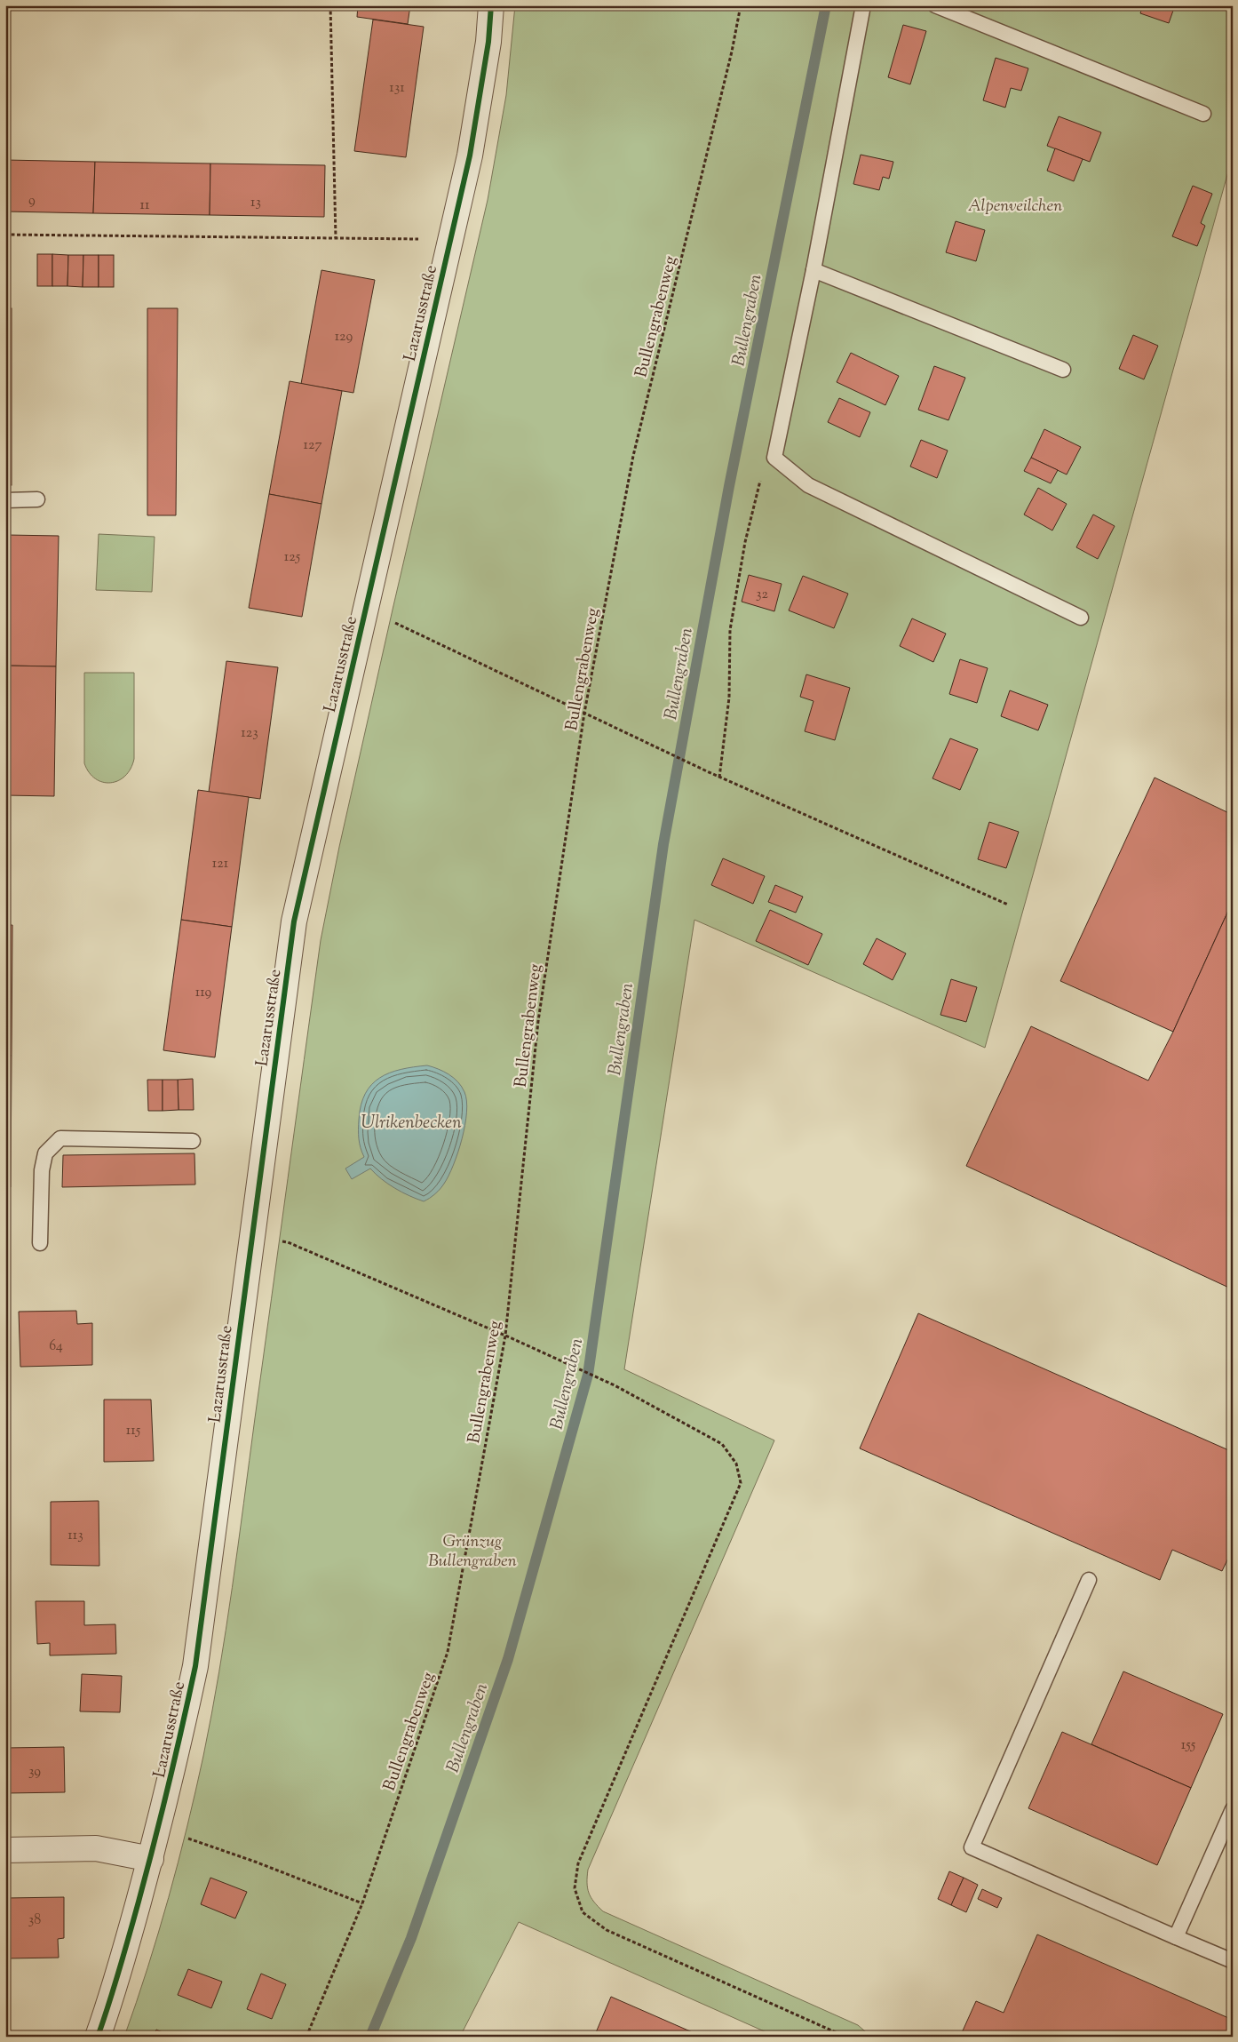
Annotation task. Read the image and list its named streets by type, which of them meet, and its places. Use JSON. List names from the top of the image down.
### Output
{
  "streets": {
    "street": ["Lazarusstraße"],
    "path": ["Bullengrabenweg"]
  },
  "water": ["Bullengraben", "Ulrikenbecken"],
  "parks": ["Alpenveilchen", "Grünzug Bullengraben"],
  "house_numbers": [
    "131",
    "9",
    "13",
    "11",
    "129",
    "127",
    "125",
    "32",
    "123",
    "121",
    "119",
    "64",
    "115",
    "113",
    "155",
    "39",
    "38"
  ]
}
